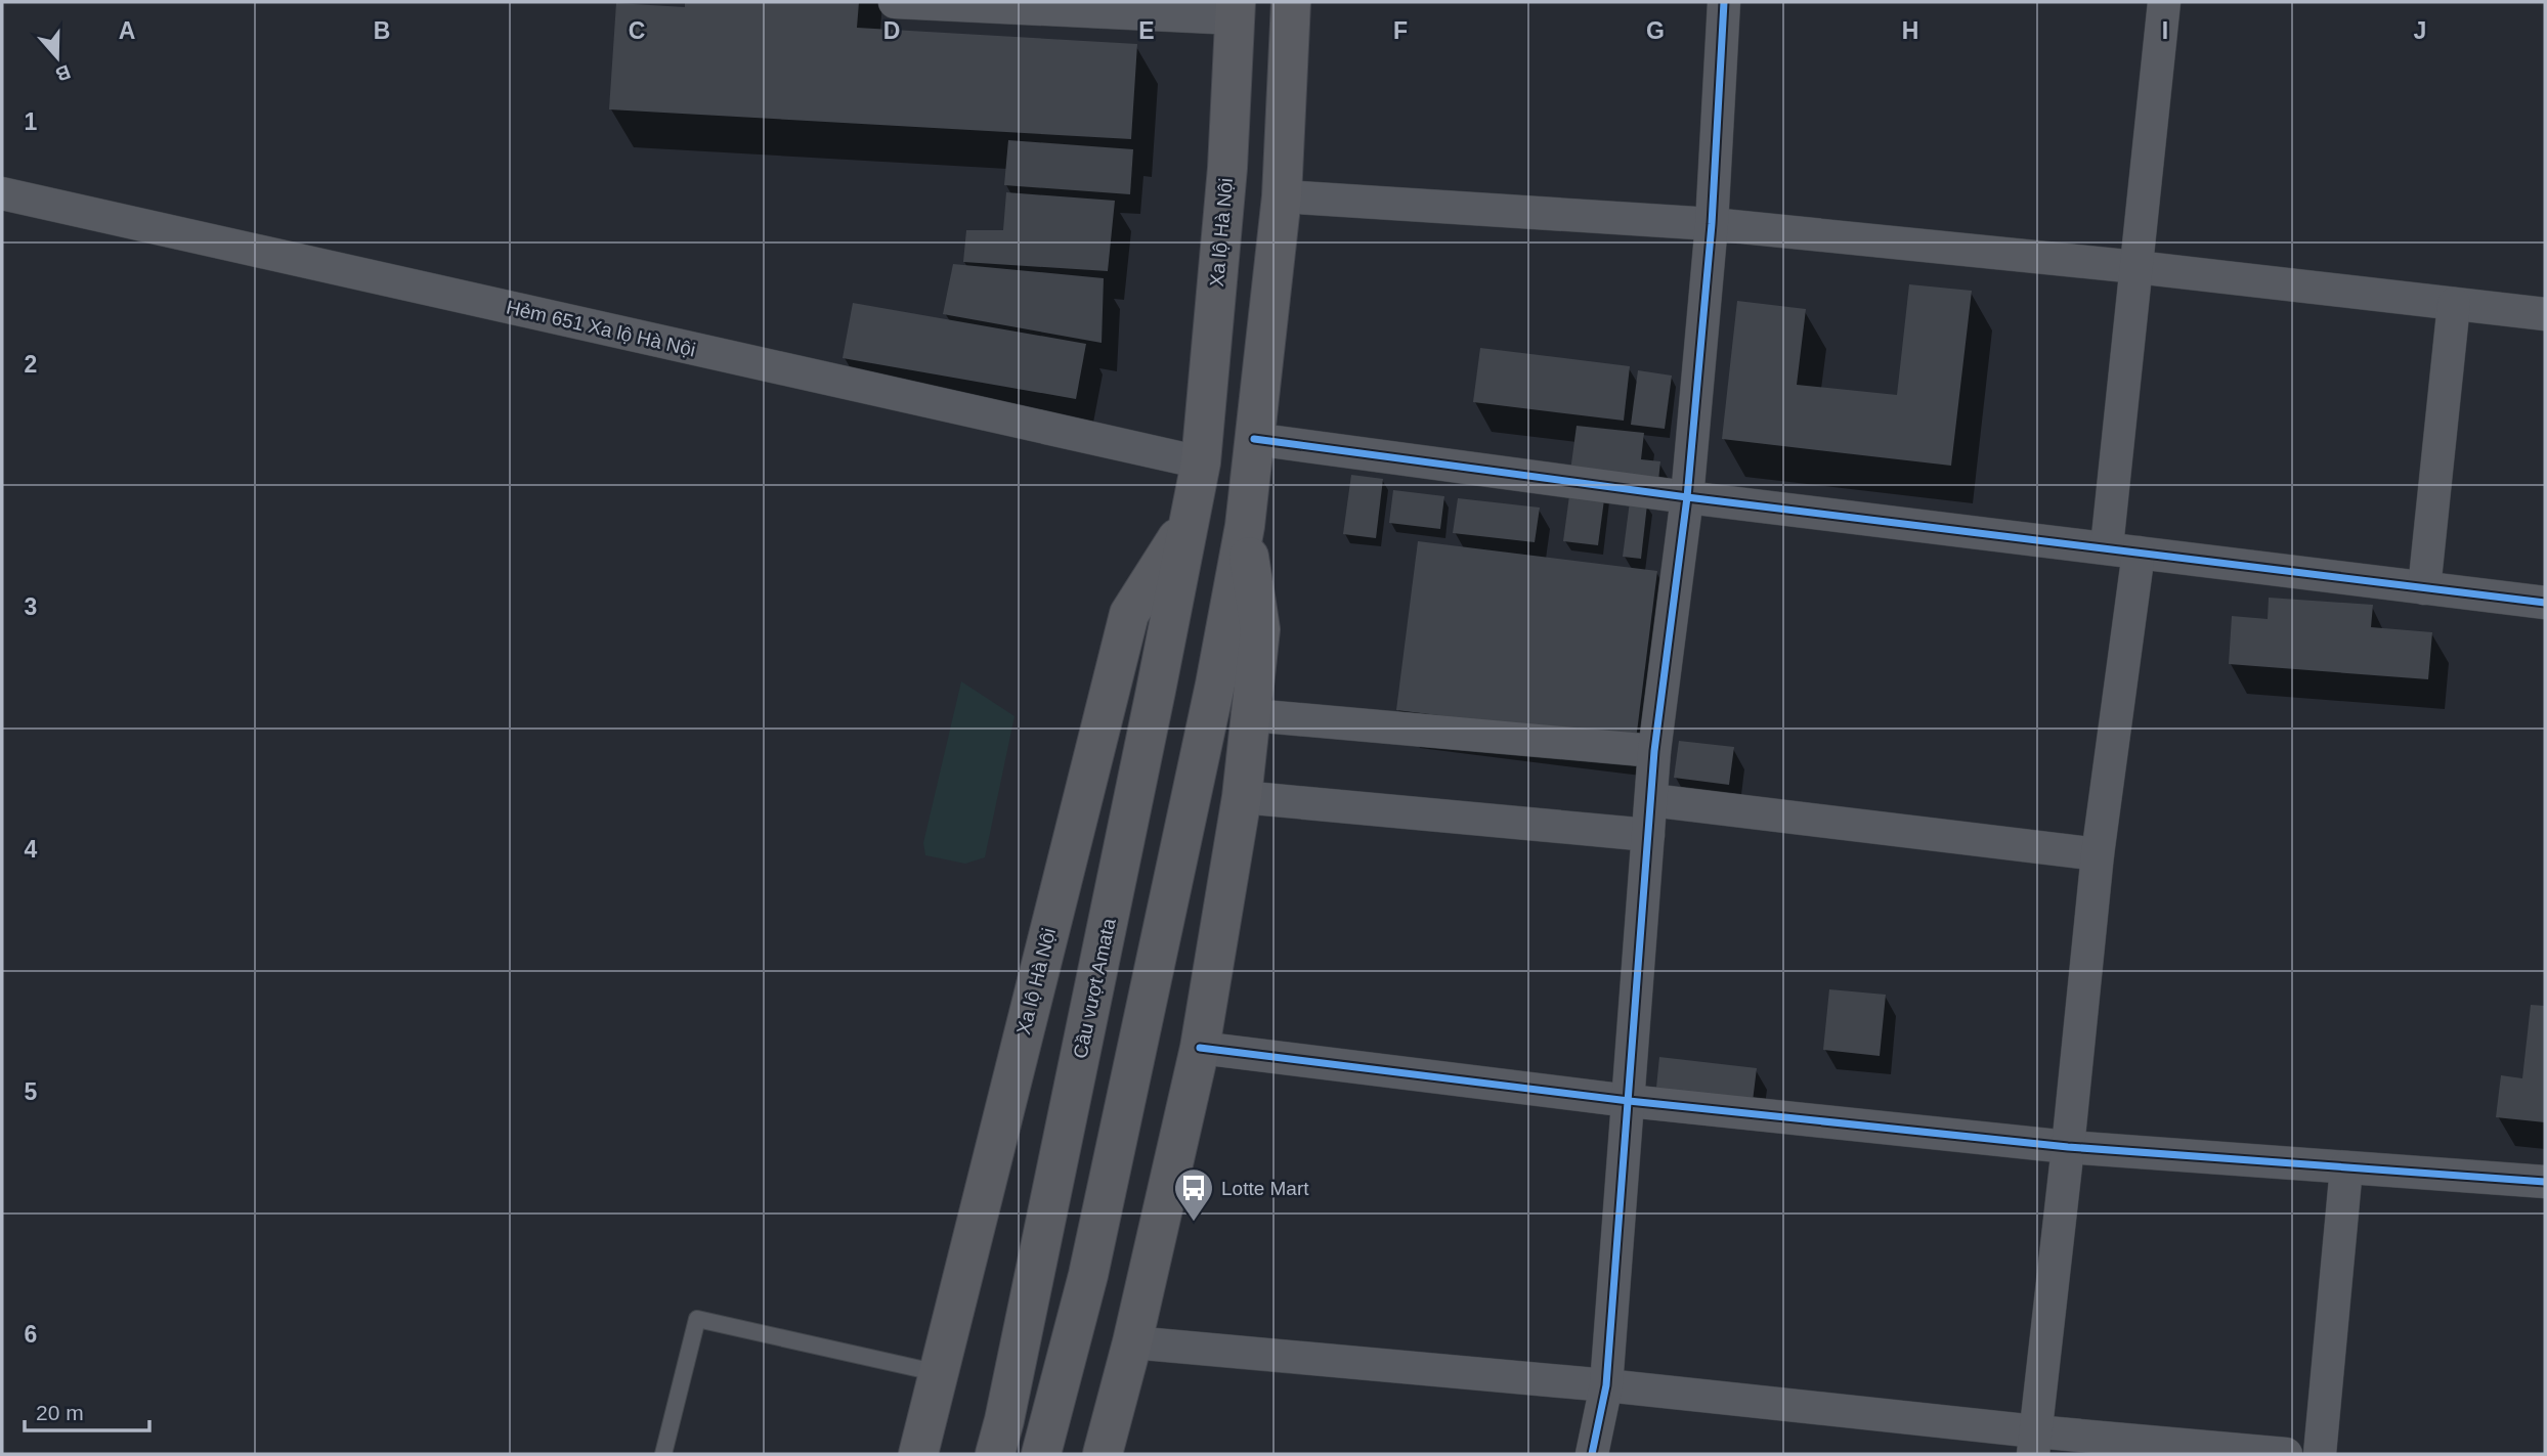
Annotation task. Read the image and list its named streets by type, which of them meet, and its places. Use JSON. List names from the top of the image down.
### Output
{
  "streets": {
    "highway": ["Xa lộ Hà Nội", "Cầu vượt Amata"],
    "street": ["Hẻm 651 Xa lộ Hà Nội"]
  },
  "crossings": [
    ["Xa lộ Hà Nội", "Hẻm 651 Xa lộ Hà Nội"],
    ["Xa lộ Hà Nội", "Cầu vượt Amata"]
  ],
  "places": {
    "bus stop": ["Lotte Mart"]
  },
  "scale_bar": "20 m",
  "north": "bottom",
  "grid": {
    "columns": [
      "A",
      "B",
      "C",
      "D",
      "E",
      "F",
      "G",
      "H",
      "I",
      "J"
    ],
    "rows": [
      "1",
      "2",
      "3",
      "4",
      "5",
      "6"
    ]
  }
}
